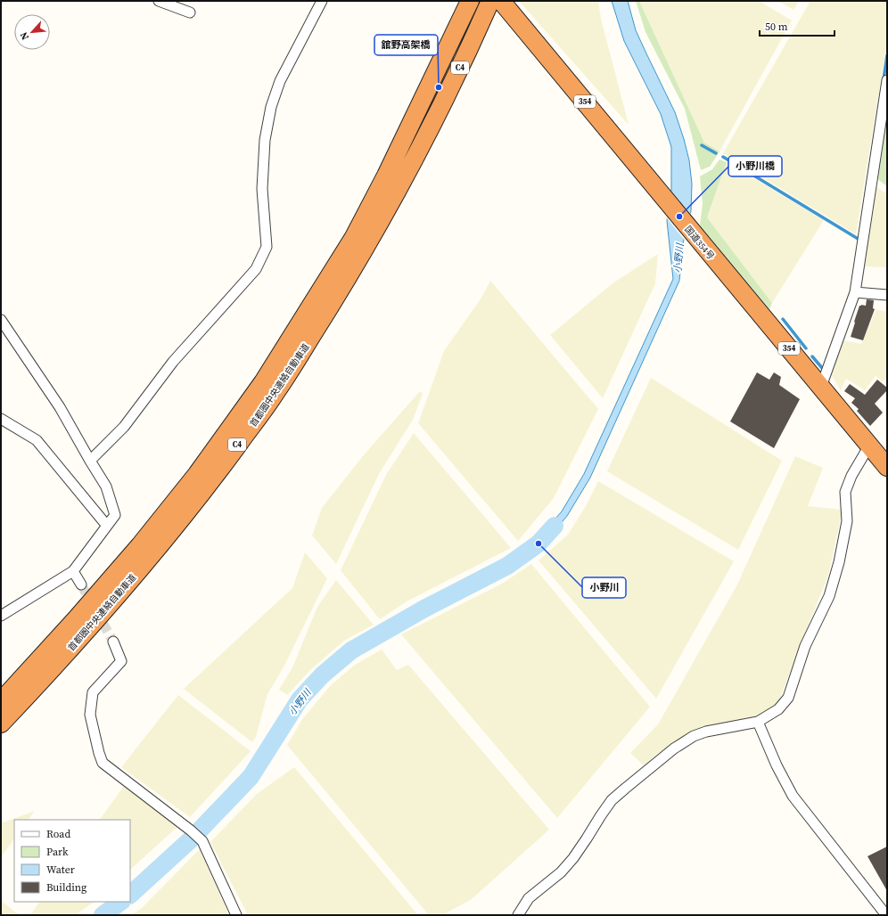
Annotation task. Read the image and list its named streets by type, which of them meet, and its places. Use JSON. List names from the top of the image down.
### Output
{
  "streets": {
    "highway": [
      "C4",
      "354",
      "国道354号",
      "首都圏中央連絡自動車道"
    ]
  },
  "water": ["小野川"],
  "places": ["舘野高架橋", "小野川橋", "小野川"],
  "legend": [
    "Road",
    "Park",
    "Water",
    "Building"
  ],
  "scale_bar": "50 m",
  "north": "bottom left"
}
